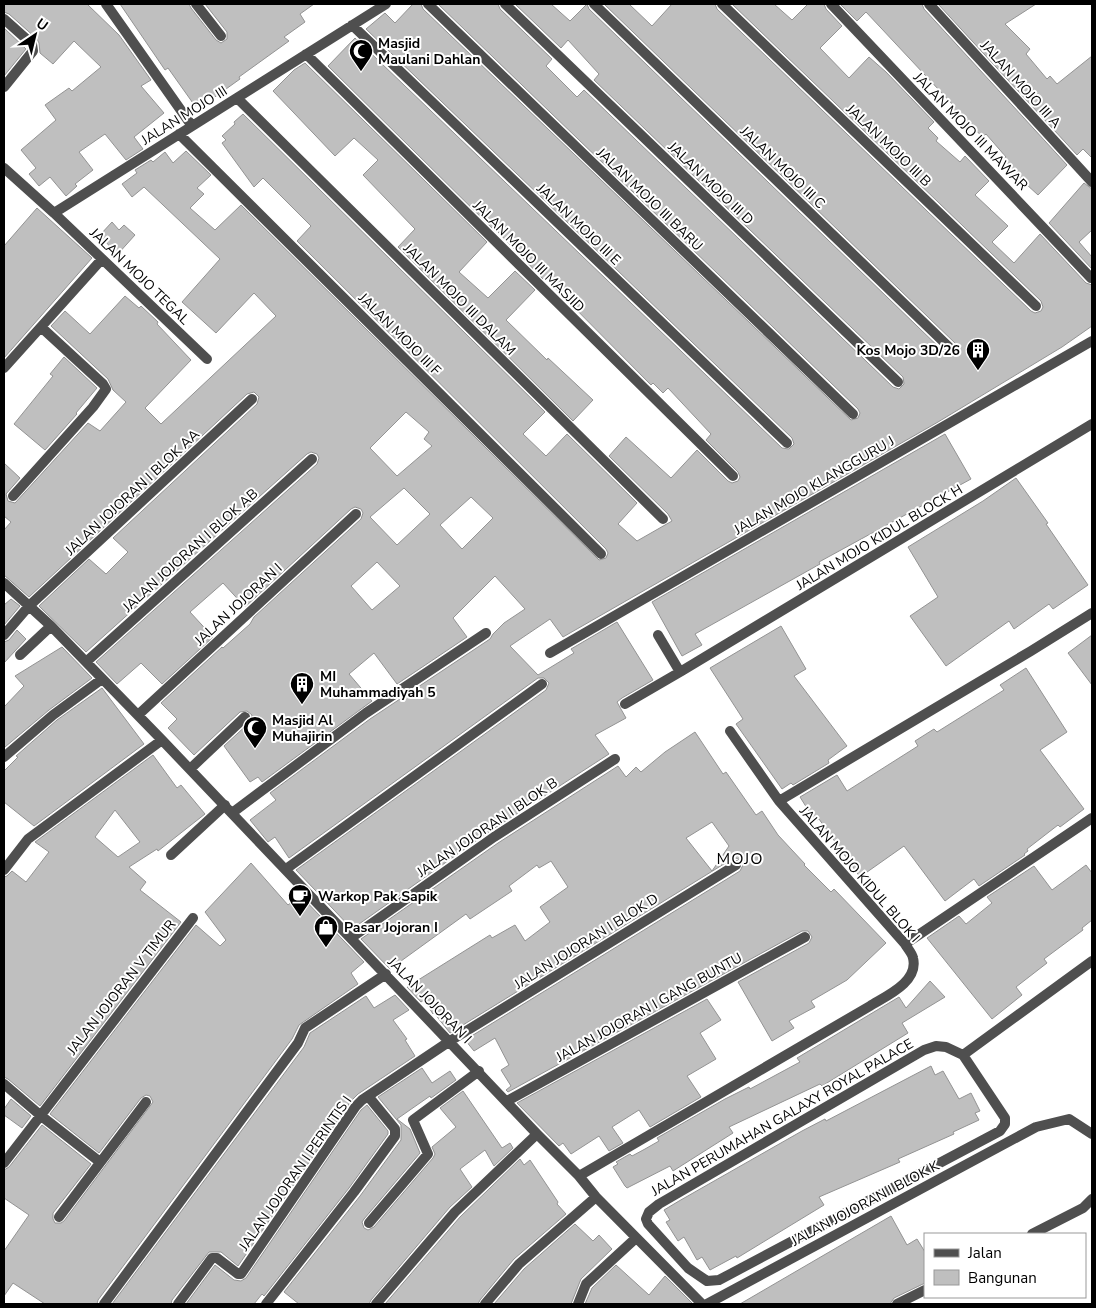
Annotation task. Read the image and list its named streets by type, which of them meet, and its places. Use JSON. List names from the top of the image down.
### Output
{
  "streets": {
    "street": [
      "JALAN MOJO III A",
      "JALAN MOJO III",
      "JALAN MOJO III MAWAR",
      "JALAN MOJO III B",
      "JALAN MOJO III C",
      "JALAN MOJO III D",
      "JALAN MOJO III BARU",
      "JALAN MOJO III E",
      "JALAN MOJO III MASJID",
      "JALAN MOJO TEGAL",
      "JALAN MOJO III DALAM",
      "JALAN MOJO III F",
      "JALAN MOJO KLANGGURU J",
      "JALAN JOJORAN I BLOK AA",
      "JALAN MOJO KIDUL BLOCK H",
      "JALAN JOJORAN I BLOK AB",
      "JALAN JOJORAN I",
      "JALAN JOJORAN I BLOK B",
      "JALAN MOJO KIDUL BLOK I",
      "JALAN JOJORAN I BLOK D",
      "JALAN JOJORAN V TIMUR",
      "JALAN JOJORAN I GANG BUNTU",
      "JALAN PERUMAHAN GALAXY ROYAL PALACE",
      "JALAN JOJORAN I PERINTIS I",
      "JALAN JOJORAN I BLOK K"
    ]
  },
  "crossings": [
    ["JALAN MOJO III", "JALAN MOJO III E"],
    ["JALAN MOJO III", "JALAN MOJO III MASJID"],
    ["JALAN MOJO III", "JALAN MOJO TEGAL"],
    ["JALAN MOJO III", "JALAN MOJO III DALAM"],
    ["JALAN MOJO III", "JALAN MOJO III F"],
    ["JALAN JOJORAN I BLOK AA", "JALAN JOJORAN I"],
    ["JALAN JOJORAN I BLOK AB", "JALAN JOJORAN I"],
    ["JALAN JOJORAN I", "JALAN JOJORAN I BLOK B"],
    ["JALAN JOJORAN I", "JALAN MOJO KIDUL BLOK I"],
    ["JALAN JOJORAN I", "JALAN JOJORAN I BLOK D"],
    ["JALAN JOJORAN I", "JALAN JOJORAN I GANG BUNTU"],
    ["JALAN JOJORAN I", "JALAN JOJORAN I PERINTIS I"],
    ["JALAN JOJORAN I BLOK D", "JALAN JOJORAN I PERINTIS I"]
  ],
  "districts": ["MOJO"],
  "places": {
    "mosque": ["Masjid Maulani Dahlan", "Masjid Al Muhajirin"],
    "building": ["Kos Mojo 3D/26", "MI Muhammadiyah 5"],
    "cafe": ["Warkop Pak Sapik"],
    "shop": ["Pasar Jojoran I"]
  },
  "legend": ["Jalan", "Bangunan"],
  "north": "top right"
}
